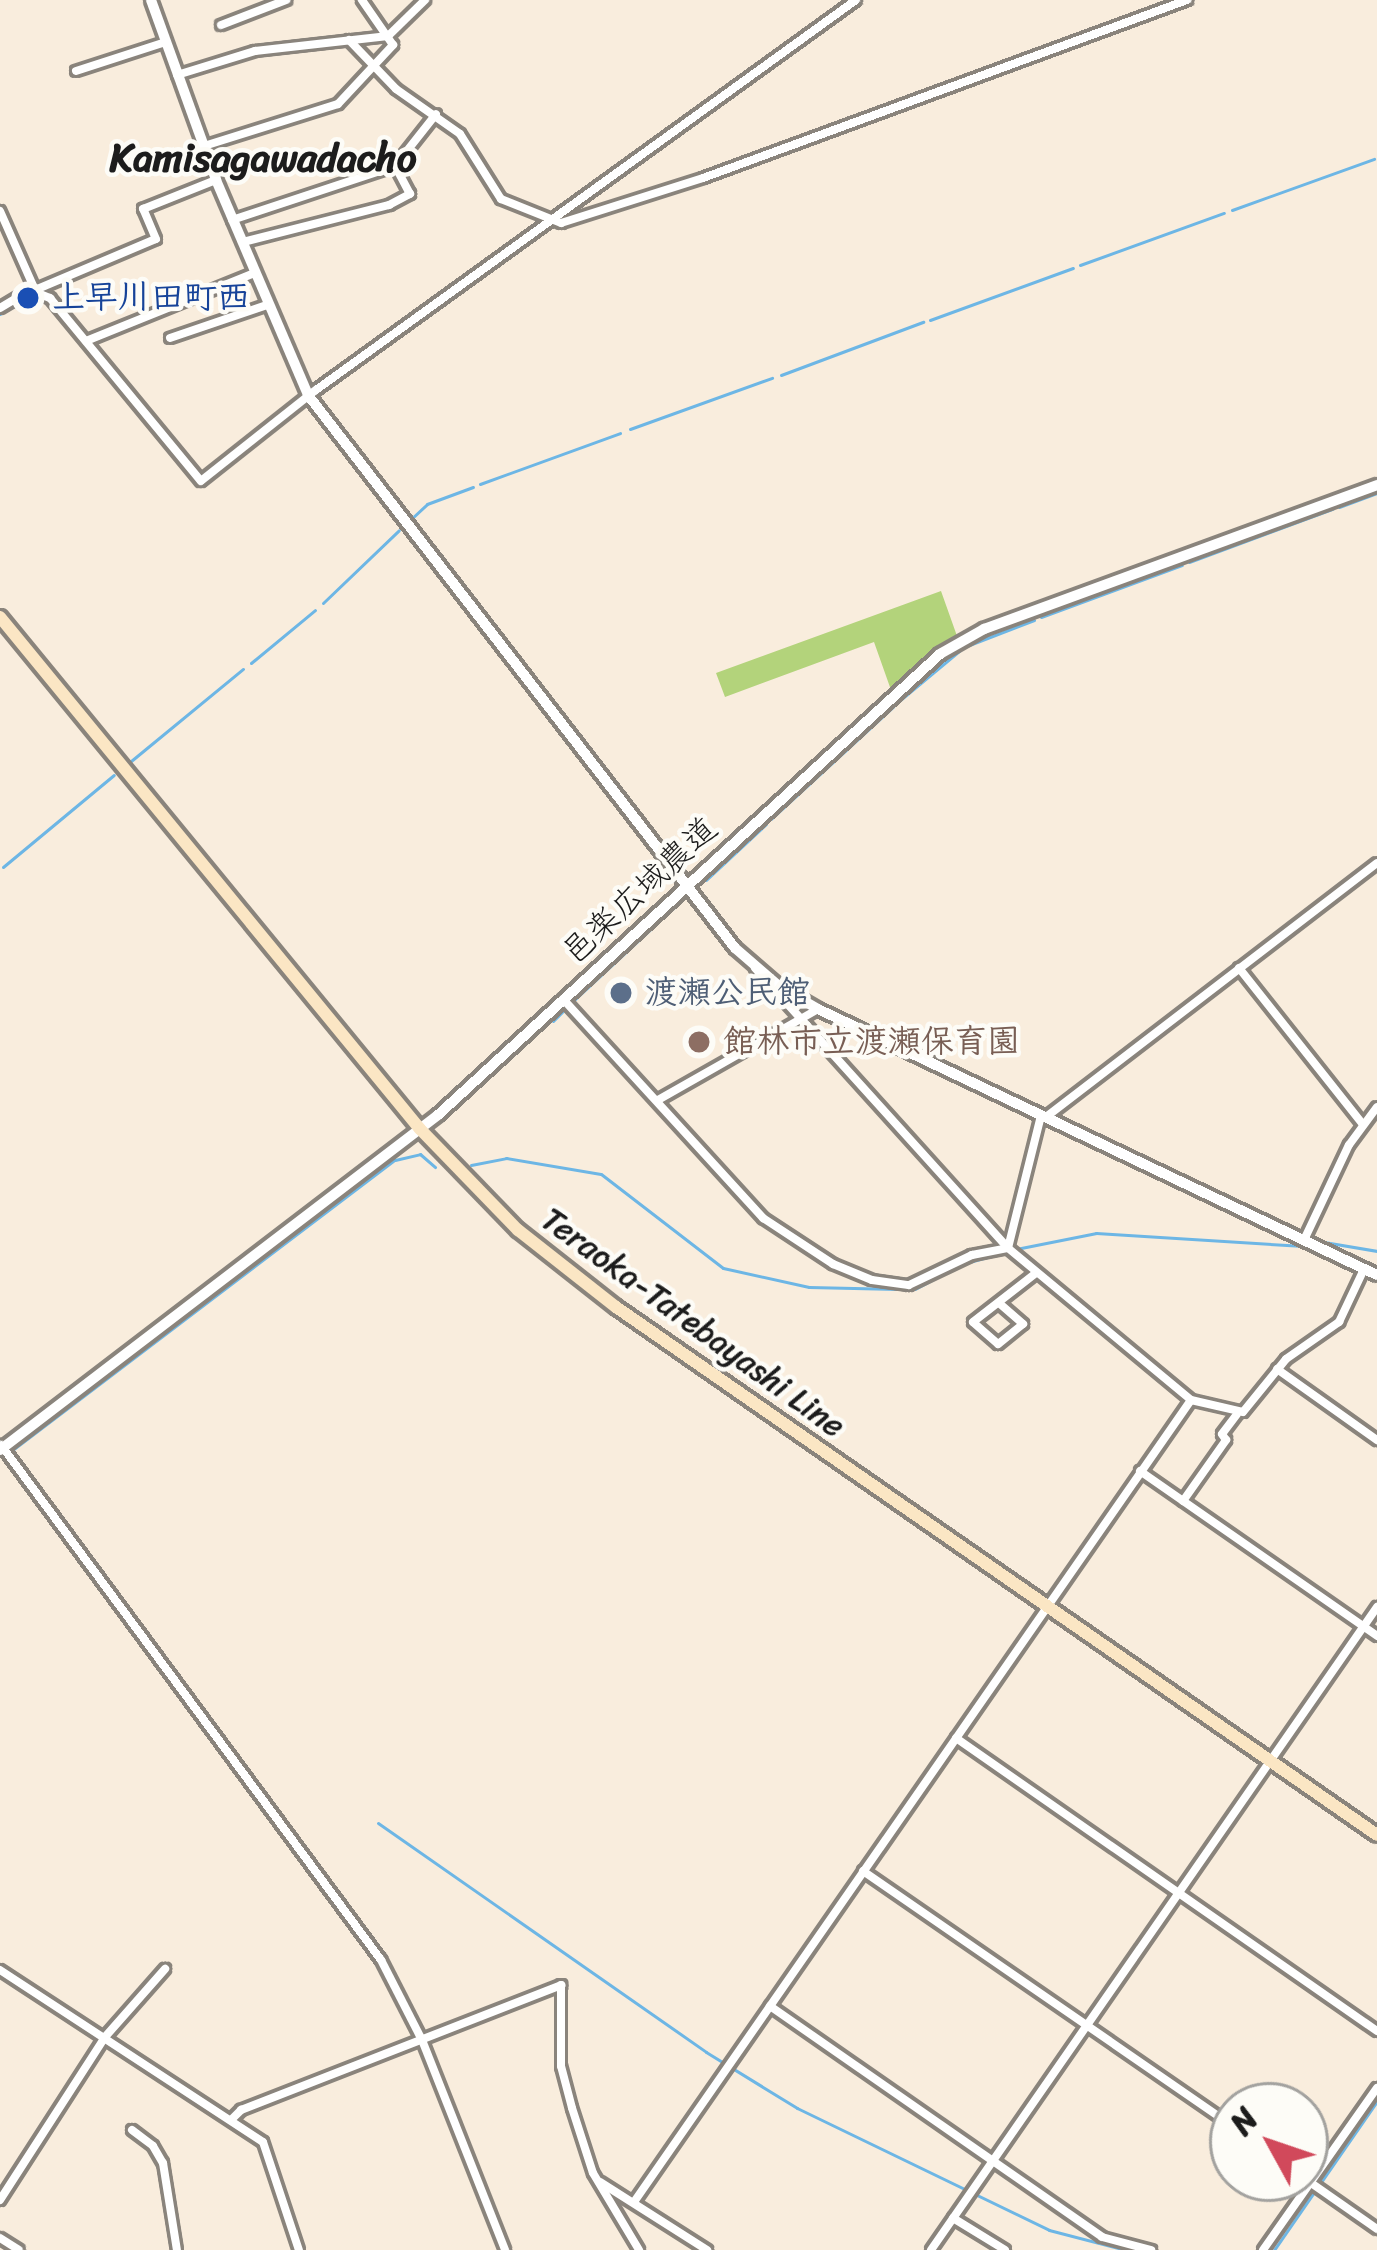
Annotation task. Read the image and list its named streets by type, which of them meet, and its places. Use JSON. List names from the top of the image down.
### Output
{
  "streets": {
    "main road": ["Teraoka-Tatebayashi Line"],
    "street": ["邑楽広域農道"]
  },
  "crossings": [
    ["邑楽広域農道", "Teraoka-Tatebayashi Line"]
  ],
  "districts": ["Kamisagawadacho"],
  "places": ["上早川田町西", "渡瀬公民館", "館林市立渡瀬保育園"],
  "north": "top left"
}
